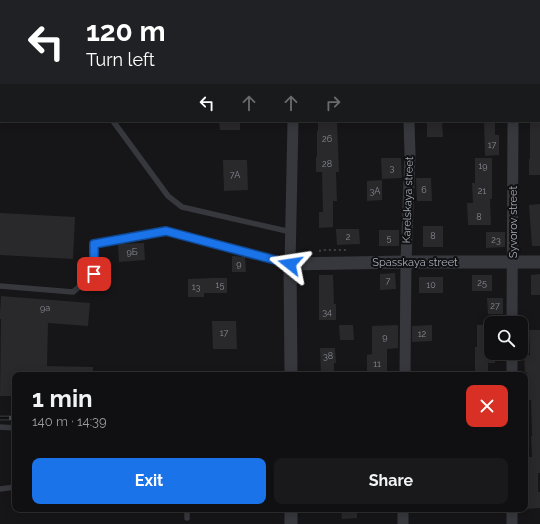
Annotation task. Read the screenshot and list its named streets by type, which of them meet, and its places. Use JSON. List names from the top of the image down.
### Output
{
  "streets": {
    "street": ["Karelskaya street", "Syvorov street", "Spasskaya street"]
  },
  "crossings": [
    ["Karelskaya street", "Spasskaya street"],
    ["Syvorov street", "Spasskaya street"]
  ],
  "house_numbers": [
    "26",
    "17",
    "28",
    "19",
    "3",
    "7А",
    "6",
    "3А",
    "21",
    "8",
    "8",
    "2",
    "5",
    "23",
    "9Б",
    "9",
    "7",
    "25",
    "15",
    "10",
    "13",
    "27",
    "9а",
    "34",
    "17",
    "12",
    "9",
    "38",
    "11"
  ],
  "page": {
    "turn": ["120 m", "Turn left"],
    "heading": ["1 min", "140 m · 14:39"],
    "buttons": ["Exit", "Share"]
  }
}
